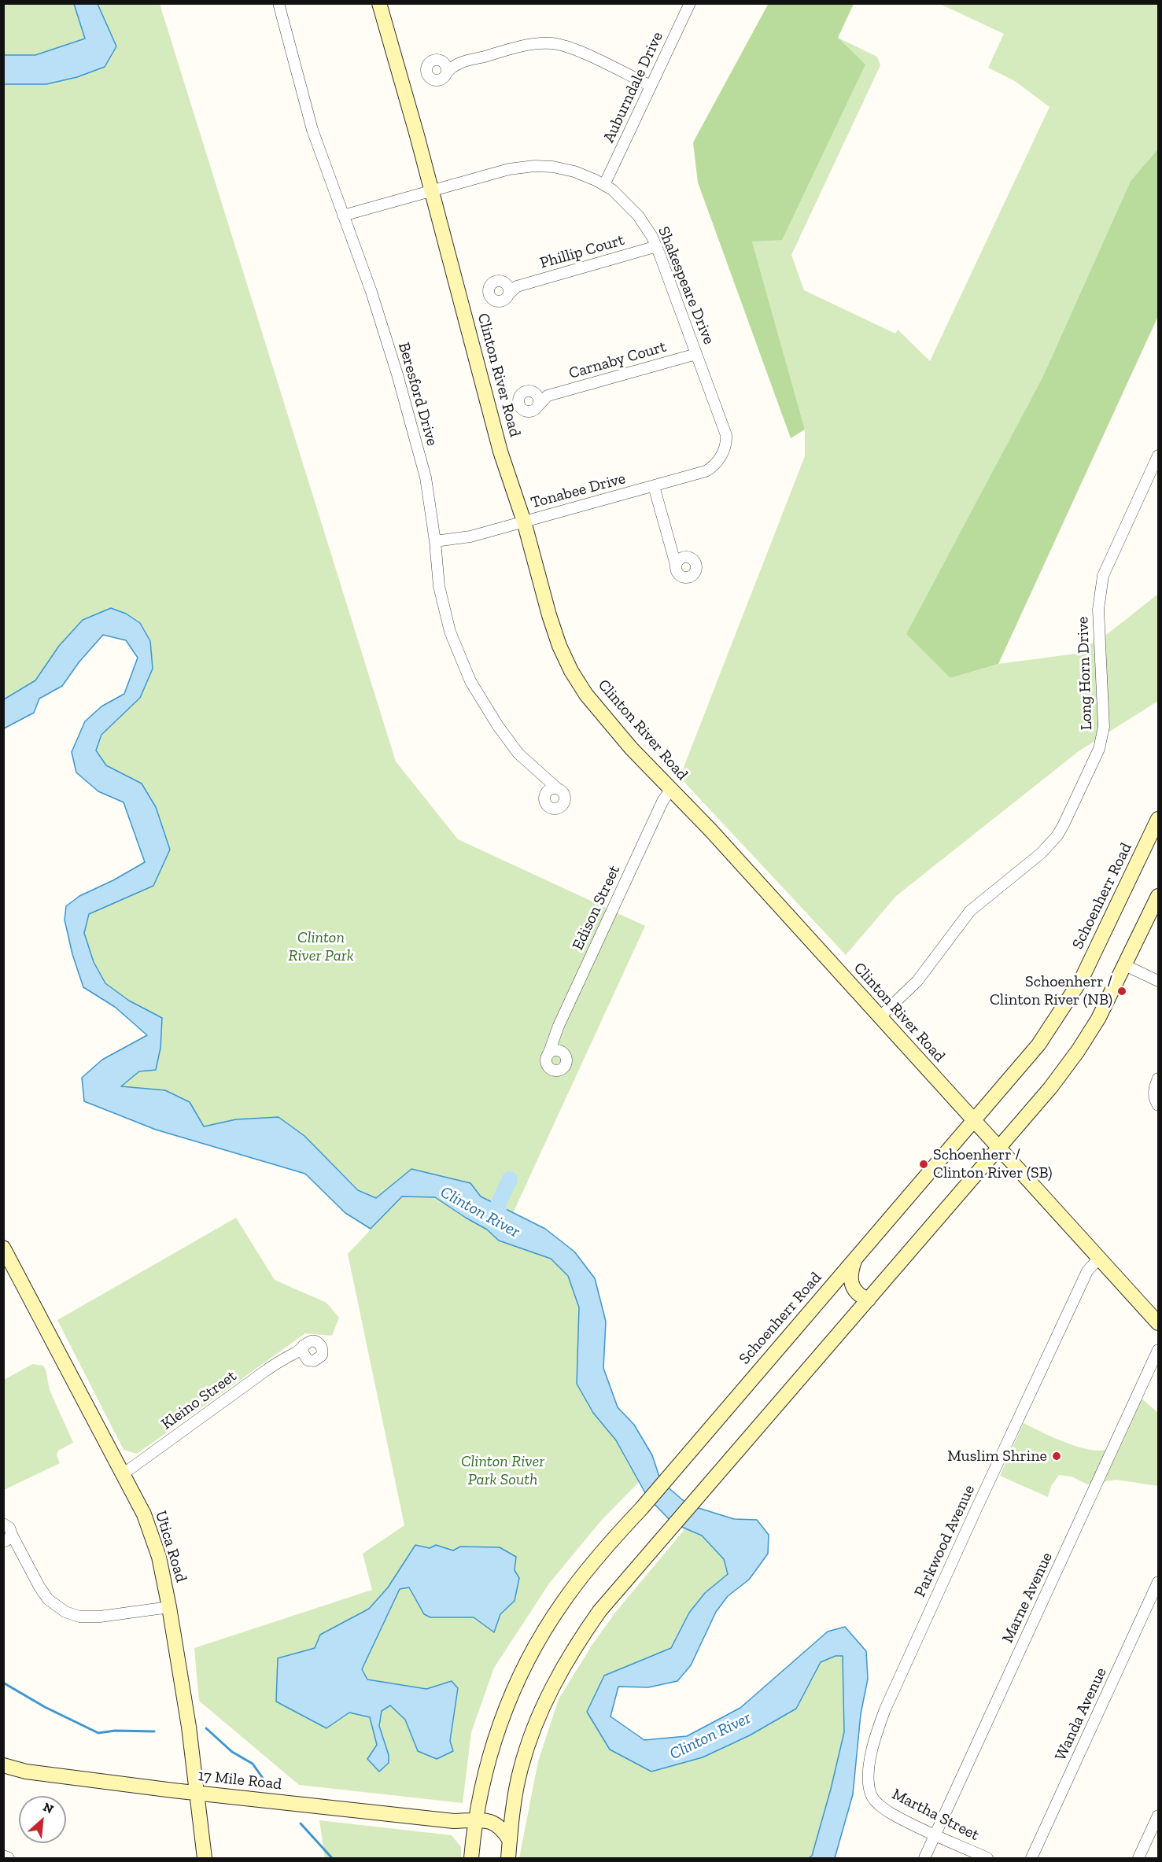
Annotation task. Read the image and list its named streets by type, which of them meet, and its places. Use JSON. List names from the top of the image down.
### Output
{
  "streets": {
    "street": [
      "Auburndale Drive",
      "Phillip Court",
      "Shakespeare Drive",
      "Carnaby Court",
      "Clinton River Road",
      "Beresford Drive",
      "Tonabee Drive",
      "Long Horn Drive",
      "Schoenherr Road",
      "Edison Street",
      "Kleino Street",
      "Parkwood Avenue",
      "Utica Road",
      "Marne Avenue",
      "Wanda Avenue",
      "17 Mile Road",
      "Martha Street"
    ]
  },
  "crossings": [
    ["Auburndale Drive", "Shakespeare Drive"],
    ["Phillip Court", "Shakespeare Drive"],
    ["Shakespeare Drive", "Carnaby Court"],
    ["Shakespeare Drive", "Clinton River Road"],
    ["Shakespeare Drive", "Beresford Drive"],
    ["Shakespeare Drive", "Tonabee Drive"],
    ["Clinton River Road", "Tonabee Drive"],
    ["Clinton River Road", "Long Horn Drive"],
    ["Clinton River Road", "Schoenherr Road"],
    ["Clinton River Road", "Edison Street"],
    ["Clinton River Road", "Parkwood Avenue"],
    ["Beresford Drive", "Tonabee Drive"],
    ["Schoenherr Road", "17 Mile Road"],
    ["Kleino Street", "Utica Road"],
    ["Parkwood Avenue", "Martha Street"],
    ["Utica Road", "17 Mile Road"],
    ["Marne Avenue", "Martha Street"]
  ],
  "water": ["Clinton River"],
  "parks": ["Clinton River Park", "Clinton River Park South"],
  "places": ["Schoenherr / Clinton River (NB)", "Schoenherr / Clinton River (SB)", "Muslim Shrine"],
  "north": "top right"
}
